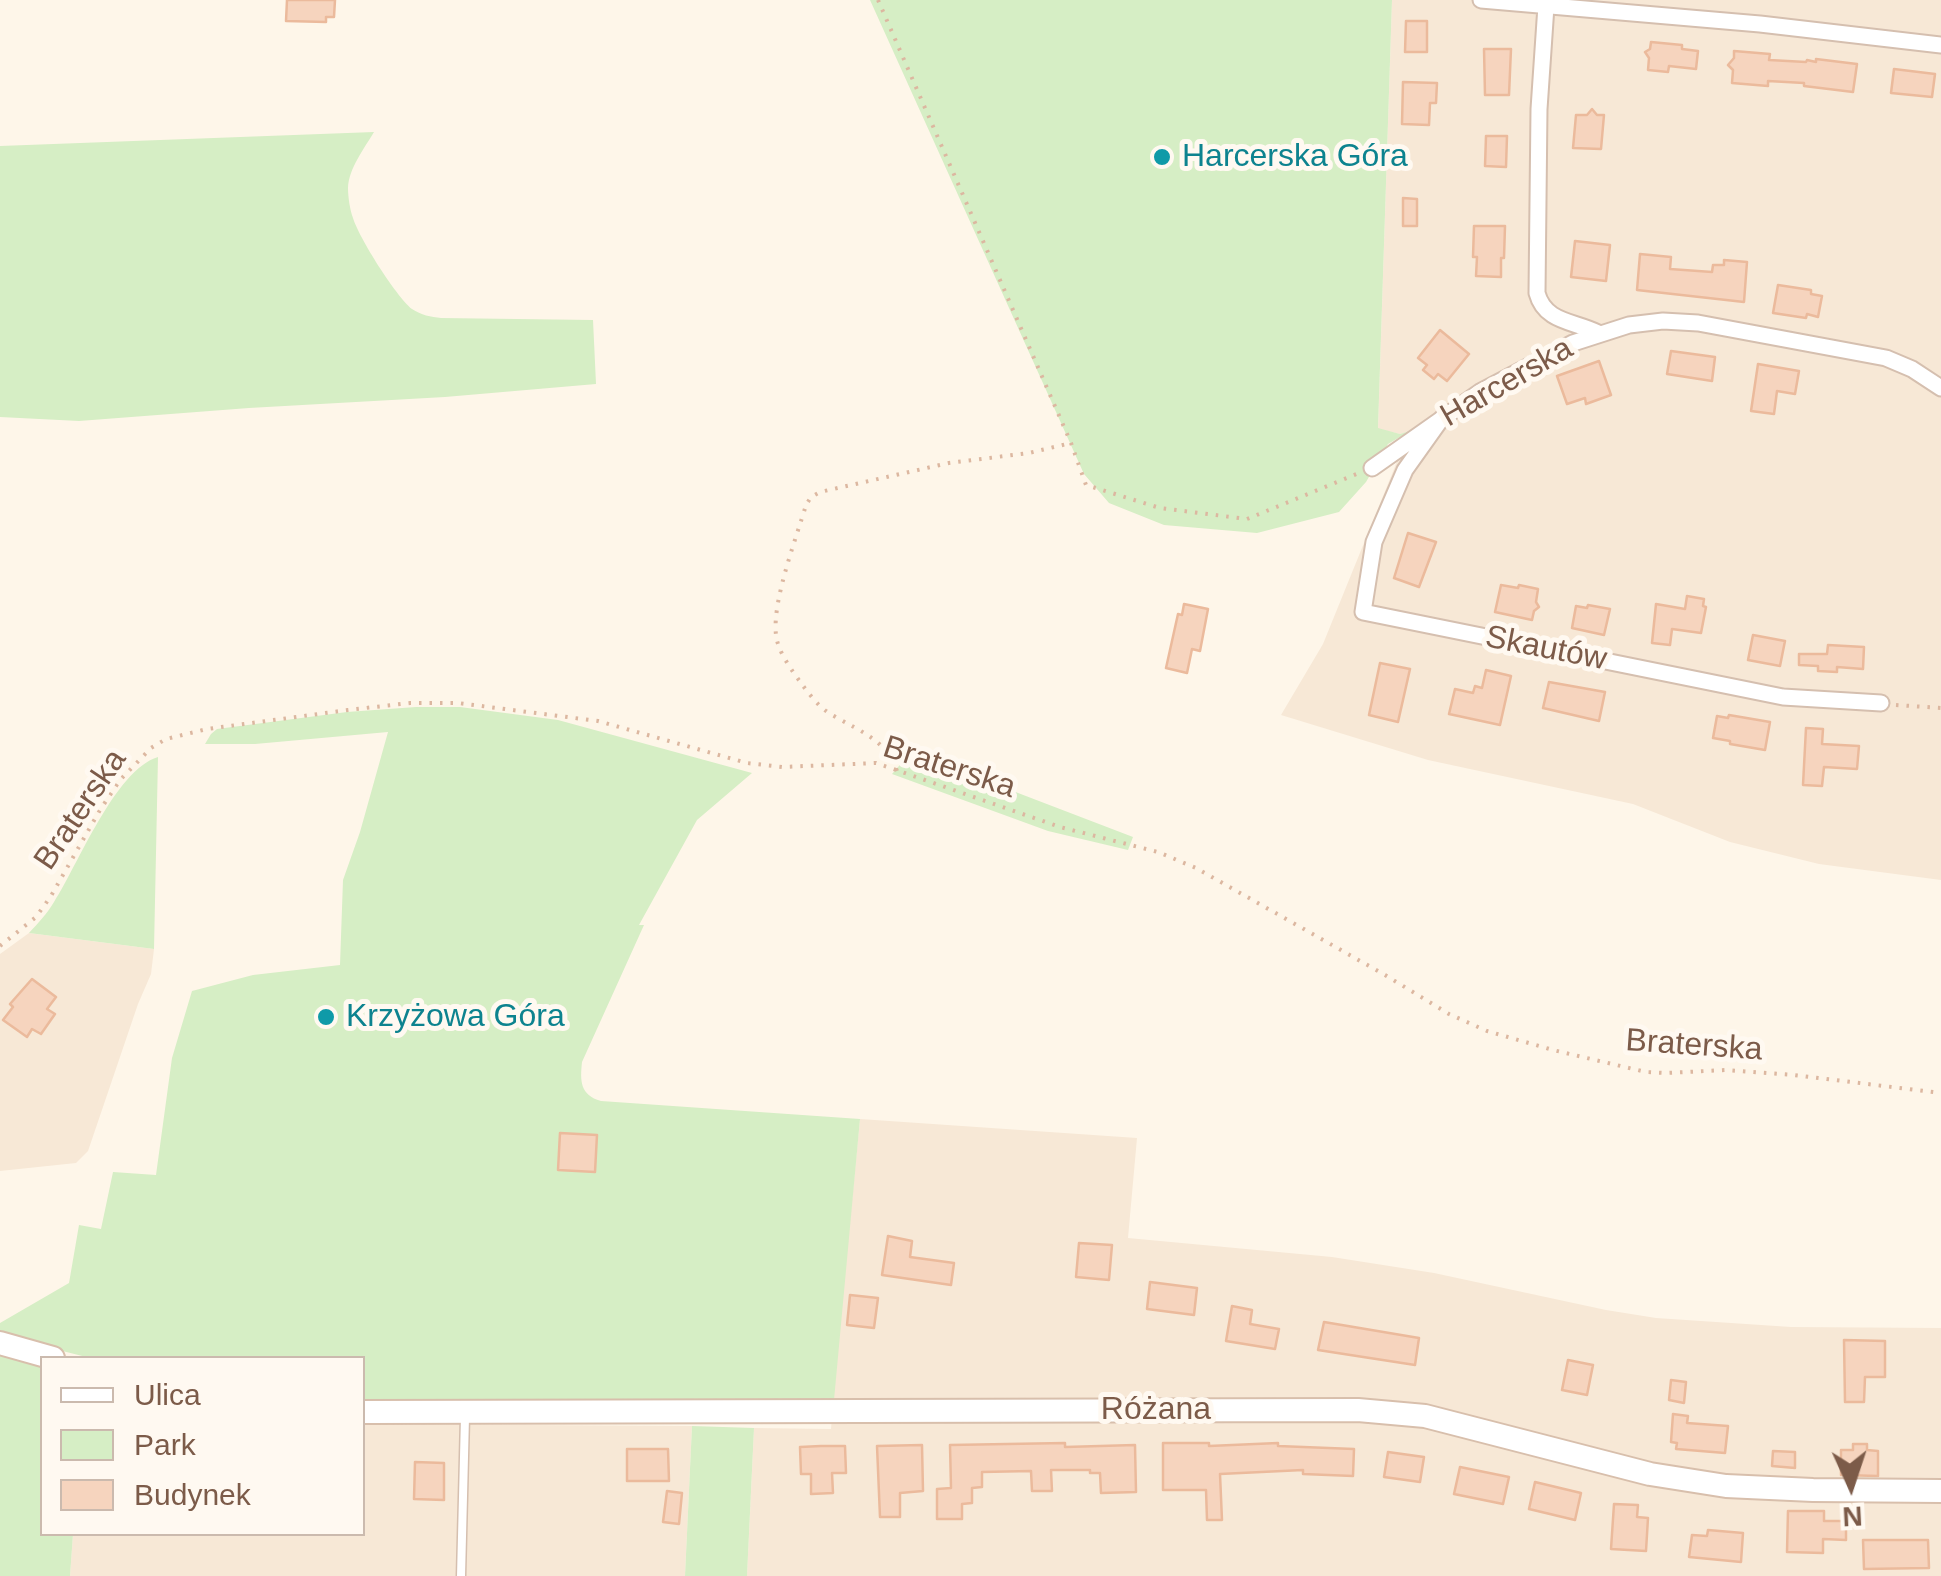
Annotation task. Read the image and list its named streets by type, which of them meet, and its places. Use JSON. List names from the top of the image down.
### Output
{
  "streets": {
    "street": ["Harcerska", "Skautów", "Różana"],
    "path": ["Braterska"]
  },
  "crossings": [
    ["Harcerska", "Skautów"]
  ],
  "places": ["Harcerska Góra", "Krzyżowa Góra"],
  "legend": ["Ulica", "Park", "Budynek"],
  "north": "bottom"
}
